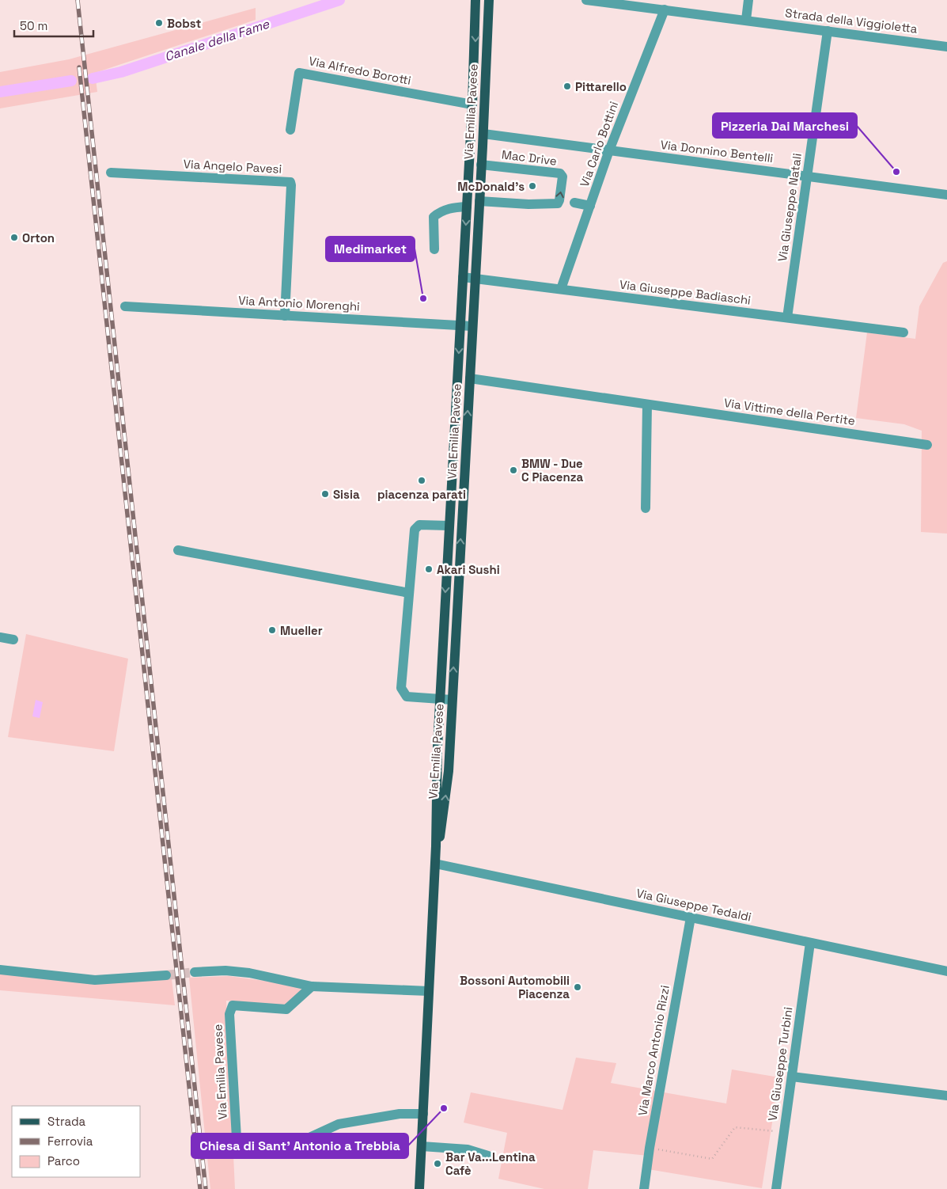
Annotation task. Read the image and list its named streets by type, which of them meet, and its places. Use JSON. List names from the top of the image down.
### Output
{
  "streets": {
    "main road": ["Via Emilia Pavese"],
    "street": [
      "Strada della Viggioletta",
      "Via Alfredo Borotti",
      "Via Carlo Bottini",
      "Via Donnino Bentelli",
      "Mac Drive",
      "Via Angelo Pavesi",
      "Via Giuseppe Natali",
      "Via Giuseppe Badiaschi",
      "Via Antonio Morenghi",
      "Via Vittime della Pertite",
      "Via Giuseppe Tedaldi",
      "Via Marco Antonio Rizzi",
      "Via Giuseppe Turbini"
    ]
  },
  "crossings": [
    ["Strada della Viggioletta", "Via Carlo Bottini"],
    ["Strada della Viggioletta", "Via Giuseppe Natali"],
    ["Via Alfredo Borotti", "Via Emilia Pavese"],
    ["Via Emilia Pavese", "Via Donnino Bentelli"],
    ["Via Emilia Pavese", "Mac Drive"],
    ["Via Emilia Pavese", "Via Giuseppe Badiaschi"],
    ["Via Emilia Pavese", "Via Antonio Morenghi"],
    ["Via Emilia Pavese", "Via Vittime della Pertite"],
    ["Via Emilia Pavese", "Via Giuseppe Tedaldi"],
    ["Via Carlo Bottini", "Via Donnino Bentelli"],
    ["Via Carlo Bottini", "Via Giuseppe Badiaschi"],
    ["Via Donnino Bentelli", "Via Giuseppe Natali"],
    ["Via Angelo Pavesi", "Via Antonio Morenghi"],
    ["Via Giuseppe Natali", "Via Giuseppe Badiaschi"],
    ["Via Giuseppe Tedaldi", "Via Marco Antonio Rizzi"],
    ["Via Giuseppe Tedaldi", "Via Giuseppe Turbini"]
  ],
  "water": ["Canale della Fame"],
  "places": [
    "Bobst",
    "Pittarello",
    "Pizzeria Dai Marchesi",
    "McDonald's",
    "Orton",
    "Medimarket",
    "BMW - Due C Piacenza",
    "piacenza parati",
    "Sisia",
    "Akari Sushi",
    "Mueller",
    "Bossoni Automobili Piacenza",
    "Chiesa di Sant' Antonio a Trebbia",
    "Bar Va...Lentina Cafè"
  ],
  "legend": ["Strada", "Ferrovia", "Parco"],
  "scale_bar": "50 m"
}
